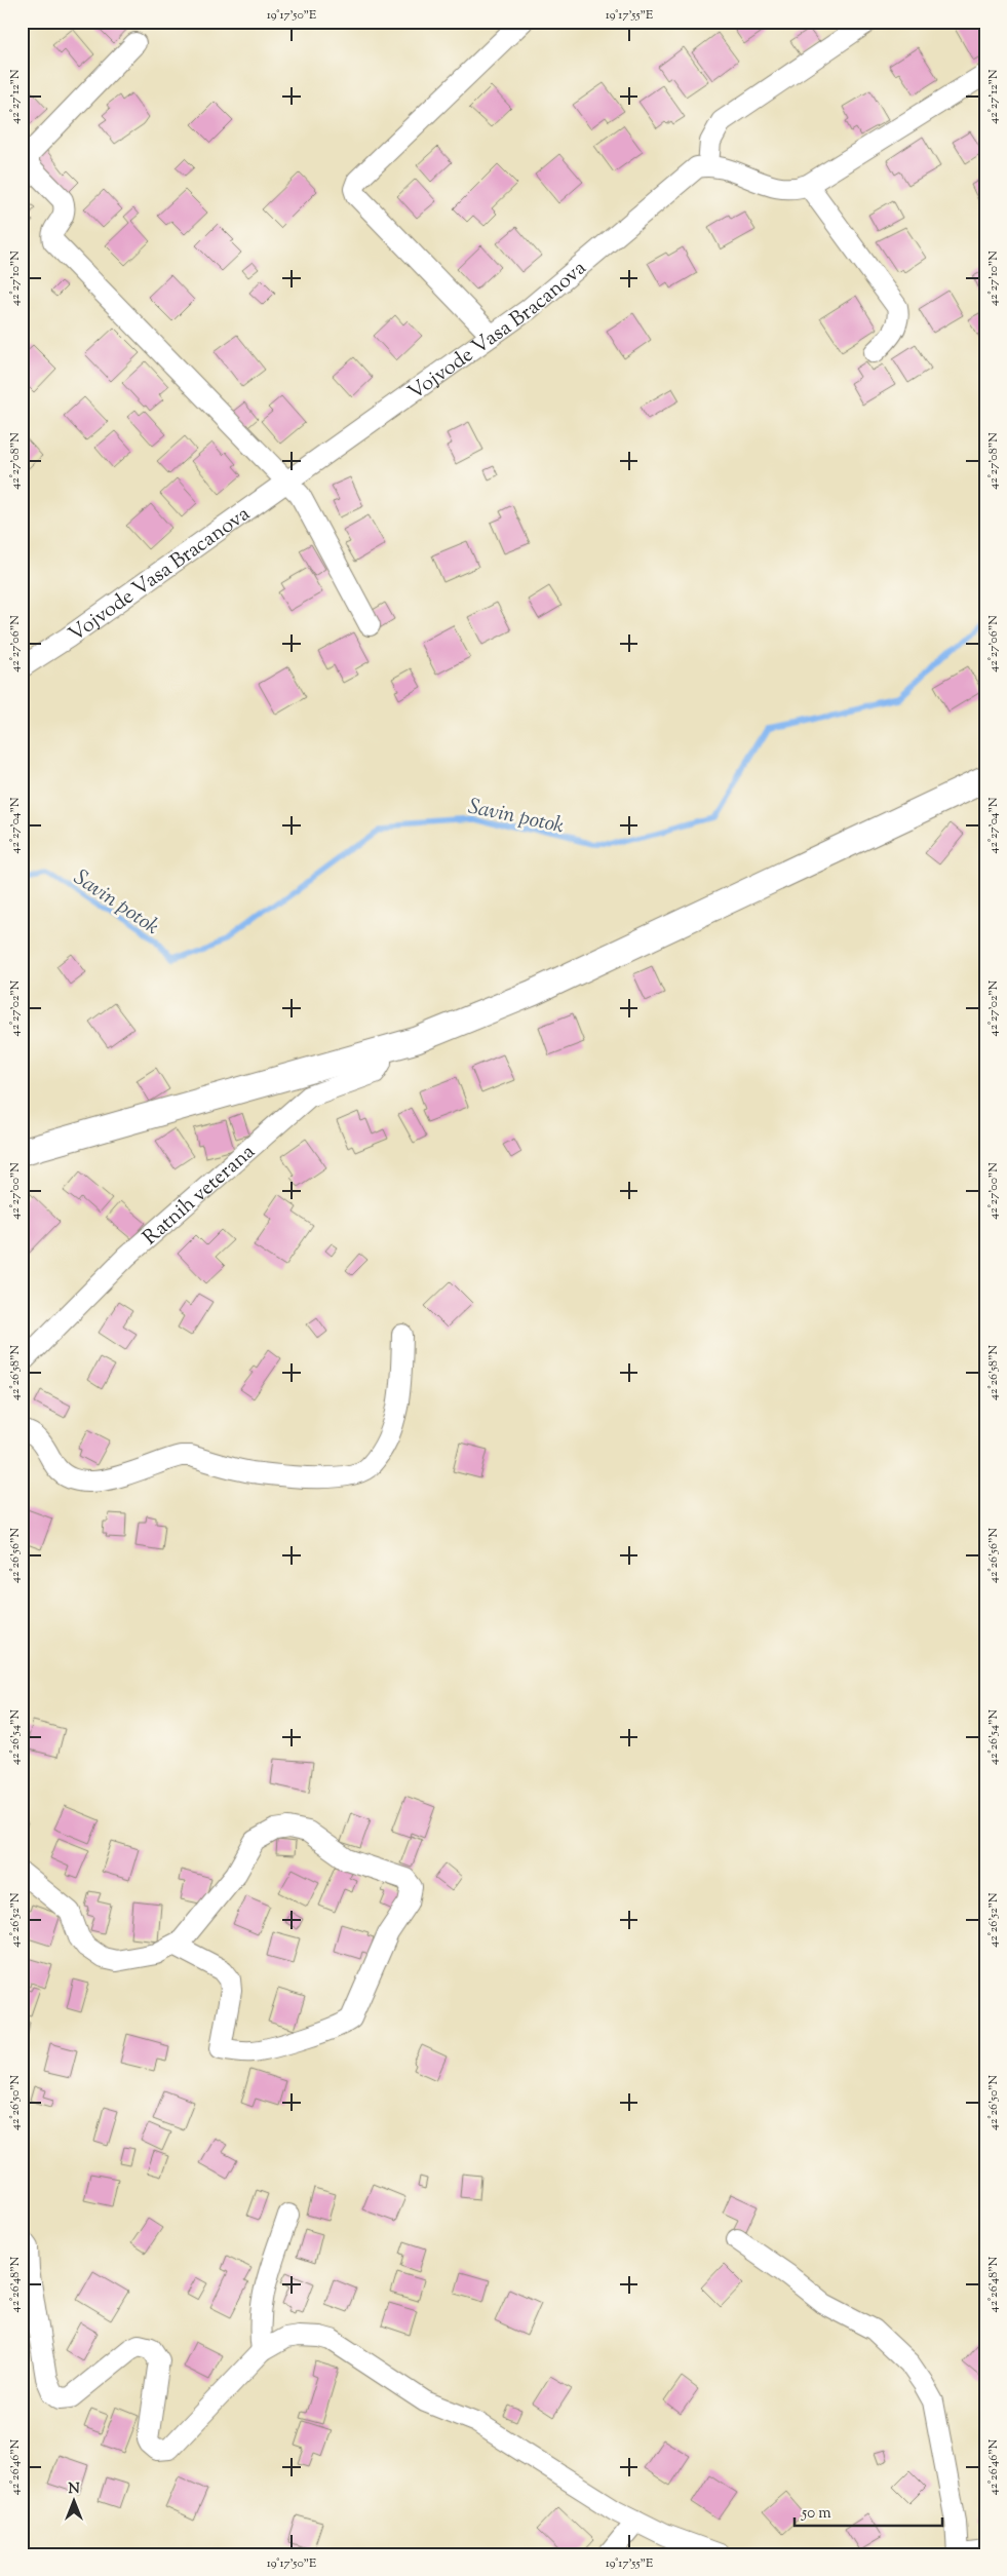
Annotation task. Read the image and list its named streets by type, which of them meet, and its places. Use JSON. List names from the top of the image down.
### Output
{
  "streets": {
    "street": ["Vojvode Vasa Bracanova", "Ratnih veterana"]
  },
  "water": ["Savin potok"],
  "scale_bar": "50 m",
  "north": "top",
  "coordinates": [
    "19°17'50\"E",
    "19°17'55\"E",
    "42°27'12\"N",
    "42°27'10\"N",
    "42°27'08\"N",
    "42°27'06\"N",
    "42°27'04\"N",
    "42°27'02\"N",
    "42°27'00\"N",
    "42°26'58\"N",
    "42°26'56\"N",
    "42°26'54\"N",
    "42°26'52\"N",
    "42°26'50\"N",
    "42°26'48\"N",
    "42°26'46\"N"
  ]
}
